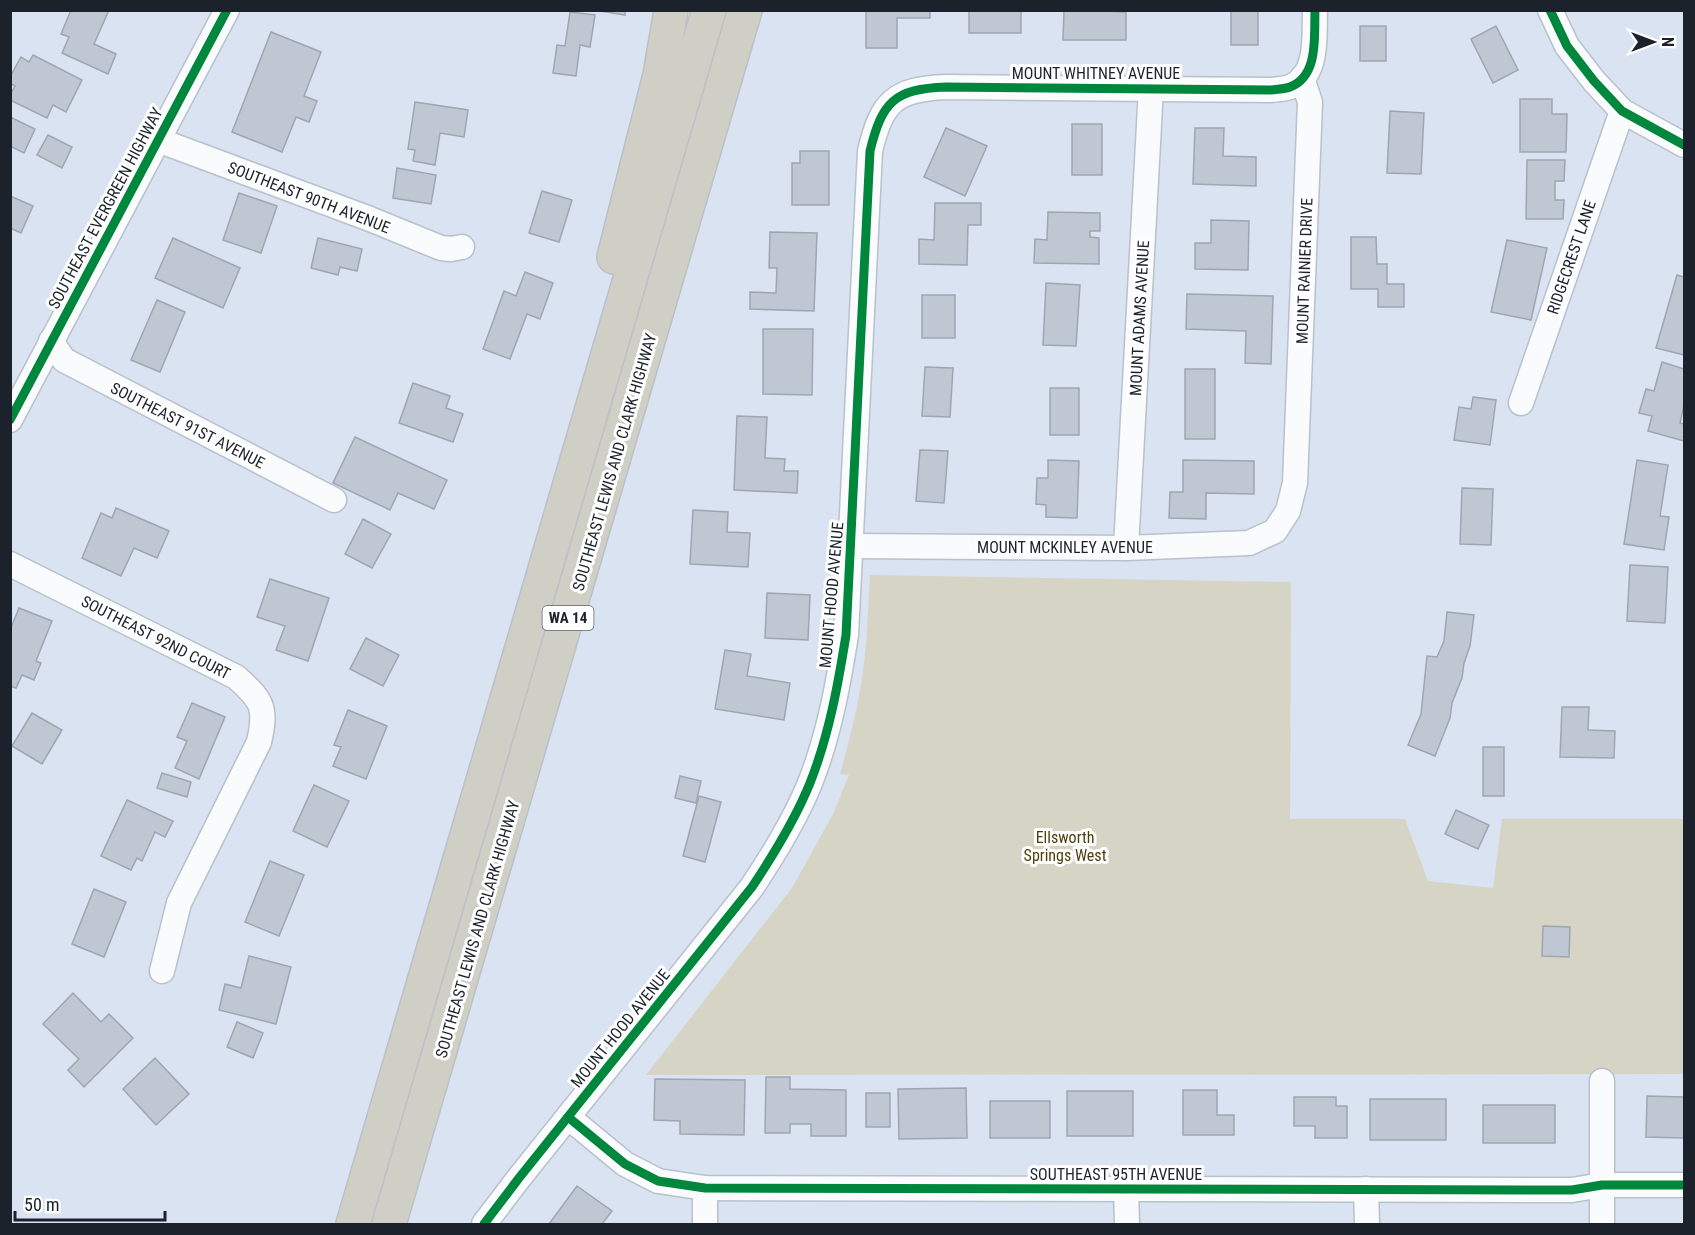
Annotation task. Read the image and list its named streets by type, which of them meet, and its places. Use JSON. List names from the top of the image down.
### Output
{
  "streets": {
    "highway": ["SOUTHEAST LEWIS AND CLARK HIGHWAY", "WA 14"],
    "street": [
      "MOUNT WHITNEY AVENUE",
      "SOUTHEAST 90TH AVENUE",
      "SOUTHEAST EVERGREEN HIGHWAY",
      "RIDGECREST LANE",
      "MOUNT RAINIER DRIVE",
      "MOUNT ADAMS AVENUE",
      "SOUTHEAST 91ST AVENUE",
      "MOUNT MCKINLEY AVENUE",
      "MOUNT HOOD AVENUE",
      "SOUTHEAST 92ND COURT",
      "SOUTHEAST 95TH AVENUE"
    ]
  },
  "crossings": [
    ["MOUNT WHITNEY AVENUE", "MOUNT RAINIER DRIVE"],
    ["MOUNT WHITNEY AVENUE", "MOUNT ADAMS AVENUE"],
    ["MOUNT WHITNEY AVENUE", "MOUNT HOOD AVENUE"],
    ["SOUTHEAST 90TH AVENUE", "SOUTHEAST EVERGREEN HIGHWAY"],
    ["SOUTHEAST EVERGREEN HIGHWAY", "SOUTHEAST 91ST AVENUE"],
    ["MOUNT RAINIER DRIVE", "MOUNT MCKINLEY AVENUE"],
    ["MOUNT ADAMS AVENUE", "MOUNT MCKINLEY AVENUE"],
    ["MOUNT MCKINLEY AVENUE", "MOUNT HOOD AVENUE"],
    ["MOUNT HOOD AVENUE", "SOUTHEAST 95TH AVENUE"]
  ],
  "parks": ["Ellsworth Springs West"],
  "scale_bar": "50 m",
  "north": "right"
}
